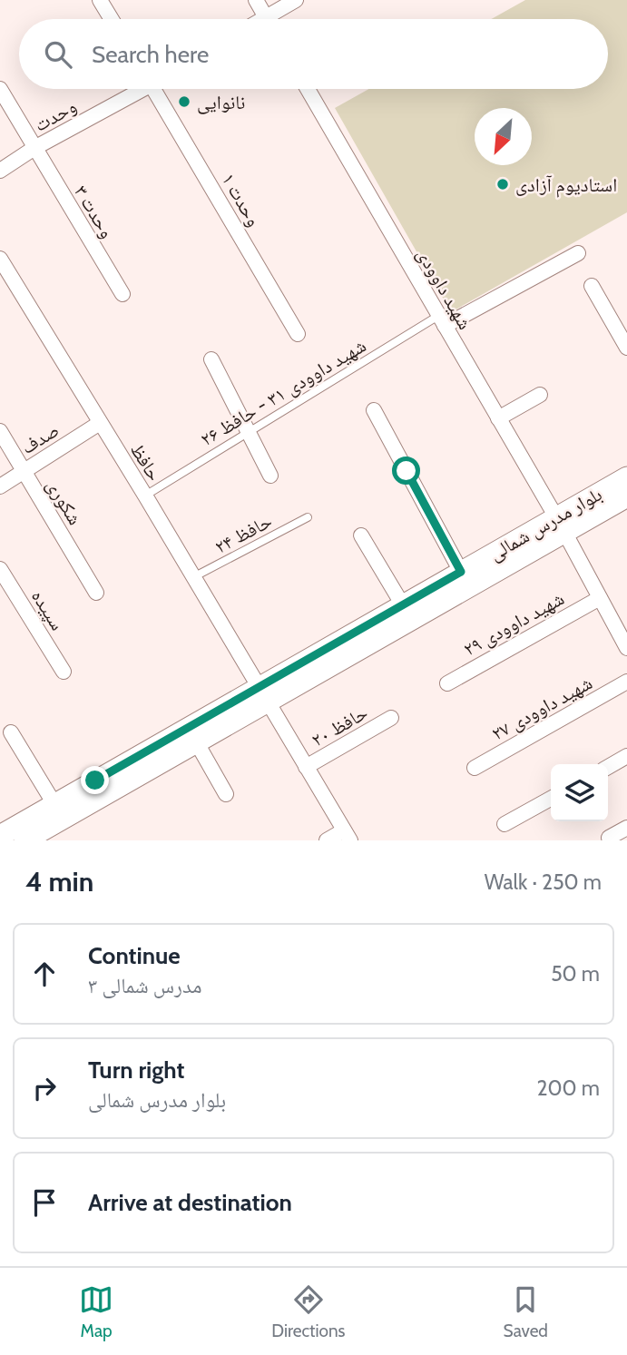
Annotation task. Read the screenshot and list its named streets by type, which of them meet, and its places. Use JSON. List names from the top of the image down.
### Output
{
  "streets": {
    "main road": ["بلوار مدرس شمالی"],
    "street": [
      "وحدت",
      "وحدت ۱",
      "وحدت ۳",
      "شهید داوودی",
      "صدف",
      "حافظ",
      "شکوری",
      "سپیده",
      "شهید داوودی ۲۹",
      "شهید داوودی ۲۷",
      "حافظ ۲۰"
    ],
    "lane": ["شهید داوودی ۳۱ - حافظ ۲۶", "حافظ ۲۴"]
  },
  "crossings": [
    ["وحدت", "وحدت ۳"],
    ["شهید داوودی", "شهید داوودی ۳۱ - حافظ ۲۶"],
    ["شهید داوودی", "بلوار مدرس شمالی"],
    ["شهید داوودی", "شهید داوودی ۲۹"],
    ["شهید داوودی ۳۱ - حافظ ۲۶", "حافظ"],
    ["صدف", "حافظ"],
    ["صدف", "شکوری"],
    ["حافظ", "بلوار مدرس شمالی"],
    ["حافظ", "حافظ ۲۴"],
    ["حافظ", "حافظ ۲۰"]
  ],
  "places": ["نانوایی", "استادیوم آزادی"],
  "north": "bottom left",
  "page": {
    "search": "Search here",
    "heading": ["4 min", "Walk · 250 m"],
    "list": [
      ["Continue", "مدرس شمالی ۳", "50 m"],
      ["Turn right", "بلوار مدرس شمالی", "200 m"],
      "Arrive at destination"
    ],
    "nav": ["Map", "Directions", "Saved"]
  }
}
